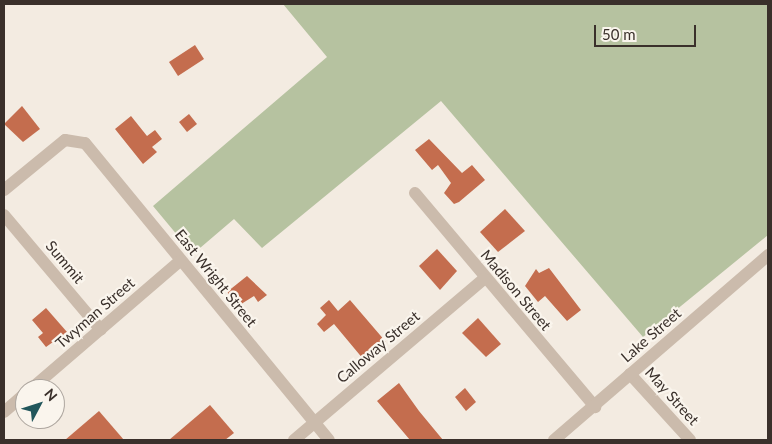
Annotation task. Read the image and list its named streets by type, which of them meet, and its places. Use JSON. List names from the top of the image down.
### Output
{
  "streets": {
    "street": [
      "Summit",
      "East Wright Street",
      "Madison Street",
      "Twyman Street",
      "Lake Street",
      "Calloway Street",
      "May Street"
    ]
  },
  "crossings": [
    ["Summit", "Twyman Street"],
    ["East Wright Street", "Twyman Street"],
    ["East Wright Street", "Calloway Street"],
    ["Madison Street", "Lake Street"],
    ["Madison Street", "Calloway Street"],
    ["Lake Street", "May Street"]
  ],
  "scale_bar": "50 m",
  "north": "top right"
}
